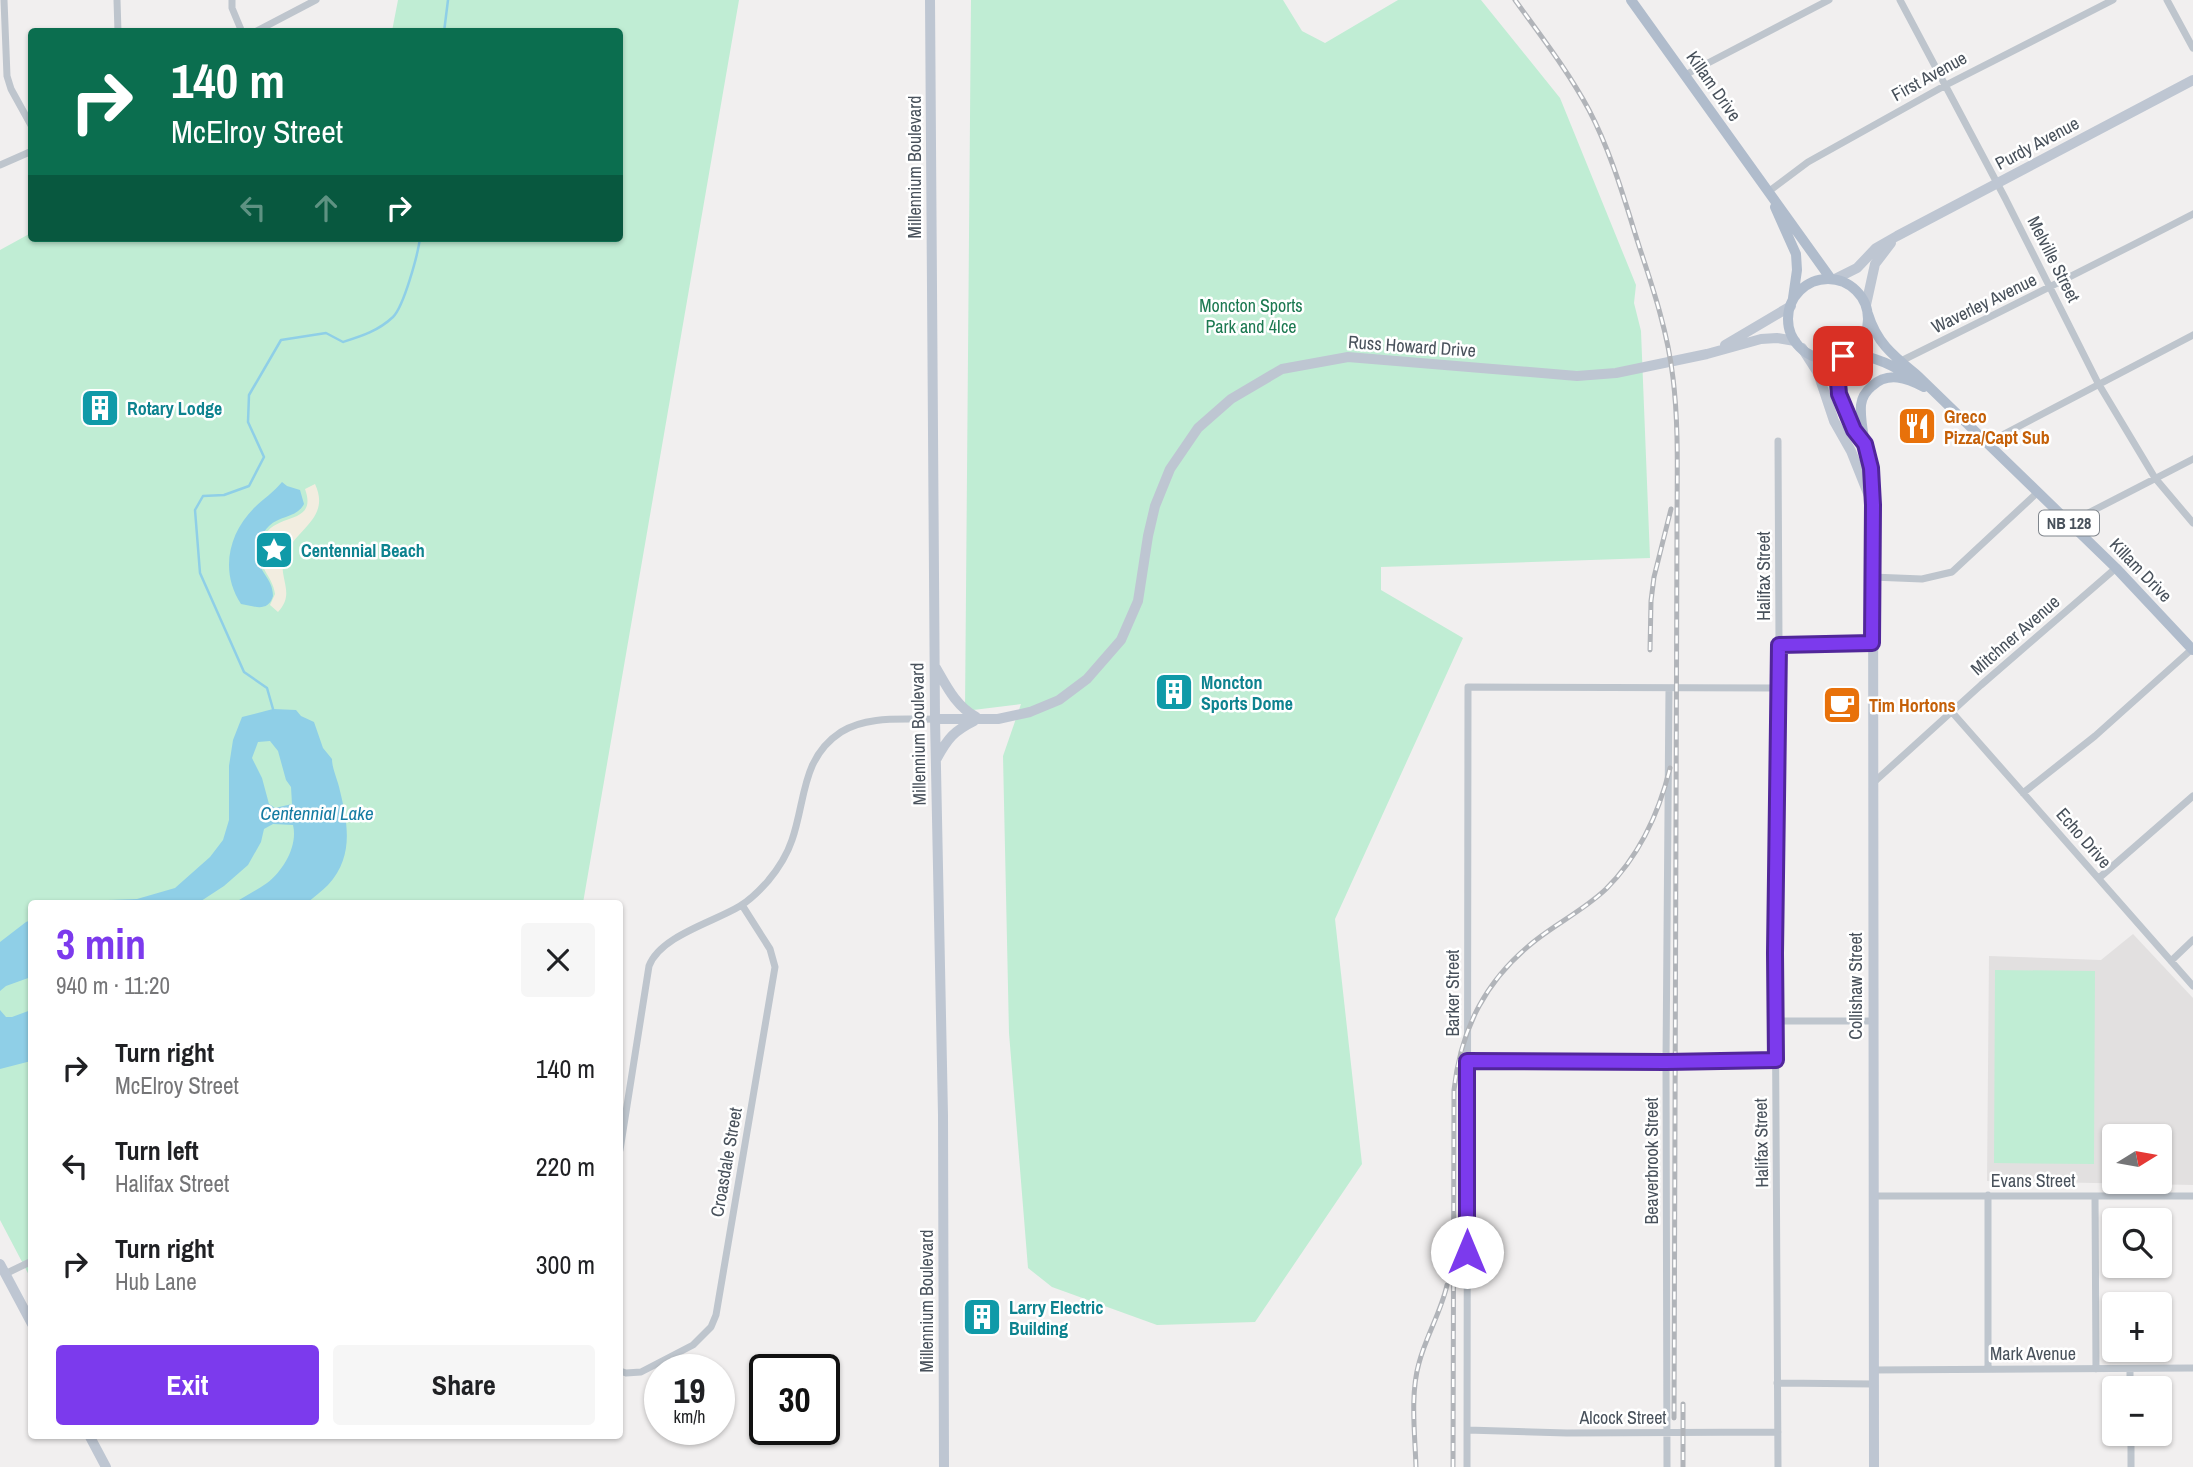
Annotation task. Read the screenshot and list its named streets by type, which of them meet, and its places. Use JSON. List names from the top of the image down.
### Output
{
  "streets": {
    "main road": ["Killam Drive", "NB 128"],
    "street": [
      "First Avenue",
      "Purdy Avenue",
      "Millennium Boulevard",
      "Melville Street",
      "Waverley Avenue",
      "Russ Howard Drive",
      "Halifax Street",
      "Mitchner Avenue",
      "Echo Drive",
      "Collishaw Street",
      "Barker Street",
      "Beaverbrook Street",
      "Croasdale Street",
      "Evans Street",
      "Mark Avenue",
      "Alcock Street"
    ]
  },
  "crossings": [
    ["First Avenue", "Killam Drive"],
    ["First Avenue", "Melville Street"],
    ["Killam Drive", "Purdy Avenue"],
    ["Killam Drive", "Waverley Avenue"],
    ["Killam Drive", "Russ Howard Drive"],
    ["Killam Drive", "Mitchner Avenue"],
    ["Killam Drive", "Collishaw Street"],
    ["Purdy Avenue", "Melville Street"],
    ["Purdy Avenue", "Russ Howard Drive"],
    ["Purdy Avenue", "Collishaw Street"],
    ["Millennium Boulevard", "Russ Howard Drive"],
    ["Melville Street", "Waverley Avenue"],
    ["Russ Howard Drive", "Collishaw Street"],
    ["Halifax Street", "Alcock Street"],
    ["Mitchner Avenue", "Echo Drive"],
    ["Mitchner Avenue", "Collishaw Street"],
    ["Collishaw Street", "Evans Street"],
    ["Collishaw Street", "Mark Avenue"],
    ["Barker Street", "Beaverbrook Street"],
    ["Barker Street", "Alcock Street"],
    ["Beaverbrook Street", "Alcock Street"]
  ],
  "water": ["Centennial Lake"],
  "parks": ["Moncton Sports Park and 4Ice"],
  "places": {
    "building": ["Rotary Lodge", "Moncton Sports Dome", "Larry Electric Building"],
    "restaurant": ["Greco Pizza/Capt Sub"],
    "place": ["Centennial Beach"],
    "cafe": ["Tim Hortons"]
  },
  "north": "right",
  "page": {
    "turn": ["140 m", "McElroy Street"],
    "heading": ["3 min", "940 m · 11:20"],
    "list": [
      {
        "name": "Turn right",
        "note": "McElroy Street",
        "value": "140 m"
      },
      {
        "name": "Turn left",
        "note": "Halifax Street",
        "value": "220 m"
      },
      {
        "name": "Turn right",
        "note": "Hub Lane",
        "value": "300 m"
      }
    ],
    "map_buttons": ["+", "−"],
    "buttons": ["Exit", "Share"],
    "speed": "19 km/h",
    "limit": "30"
  }
}
